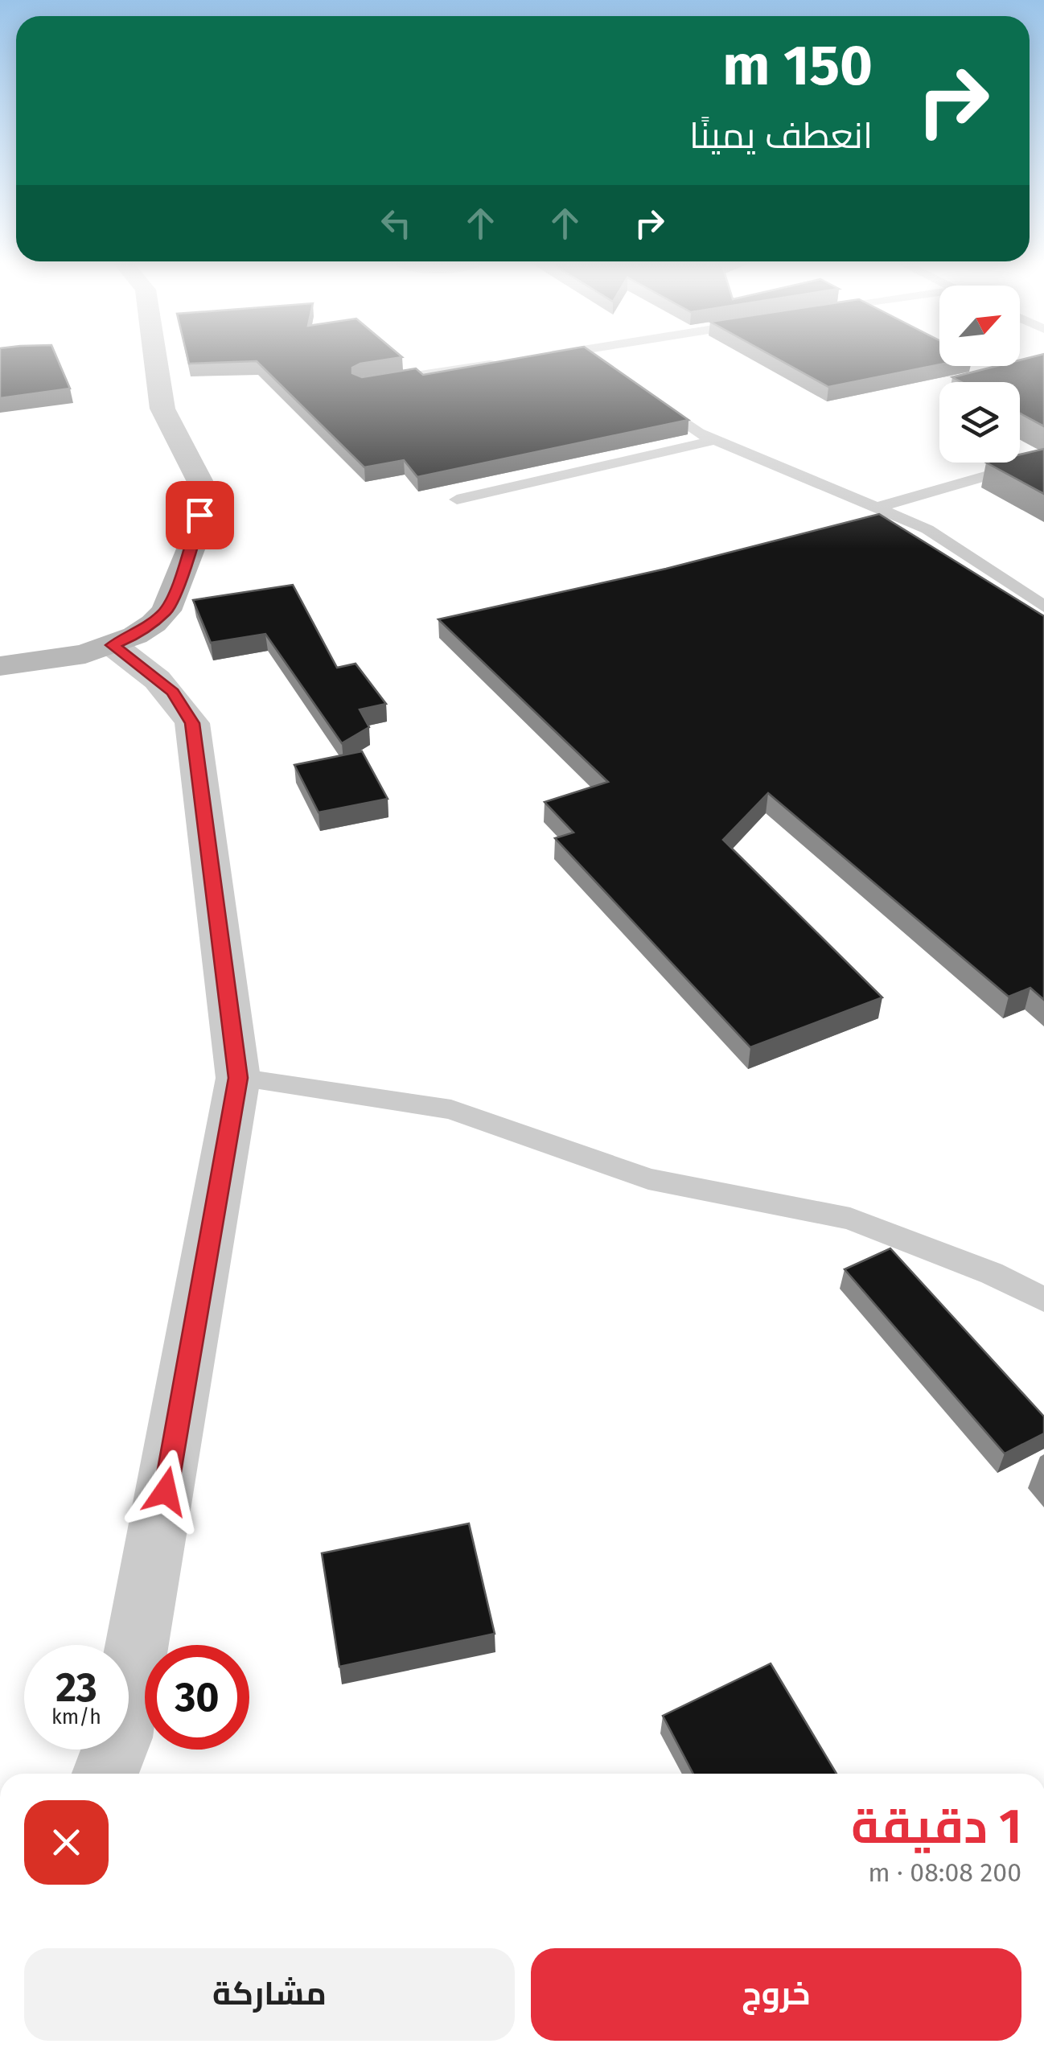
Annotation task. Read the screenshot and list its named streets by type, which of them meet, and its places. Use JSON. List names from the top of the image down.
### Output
{
  "north": "top right",
  "page": {
    "turn": ["150 m", "انعطف يمينًا"],
    "speed": "23 km/h",
    "limit": "30",
    "heading": ["1 دقيقة", "200 m · 08:08"],
    "buttons": ["خروج", "مشاركة"]
  }
}
